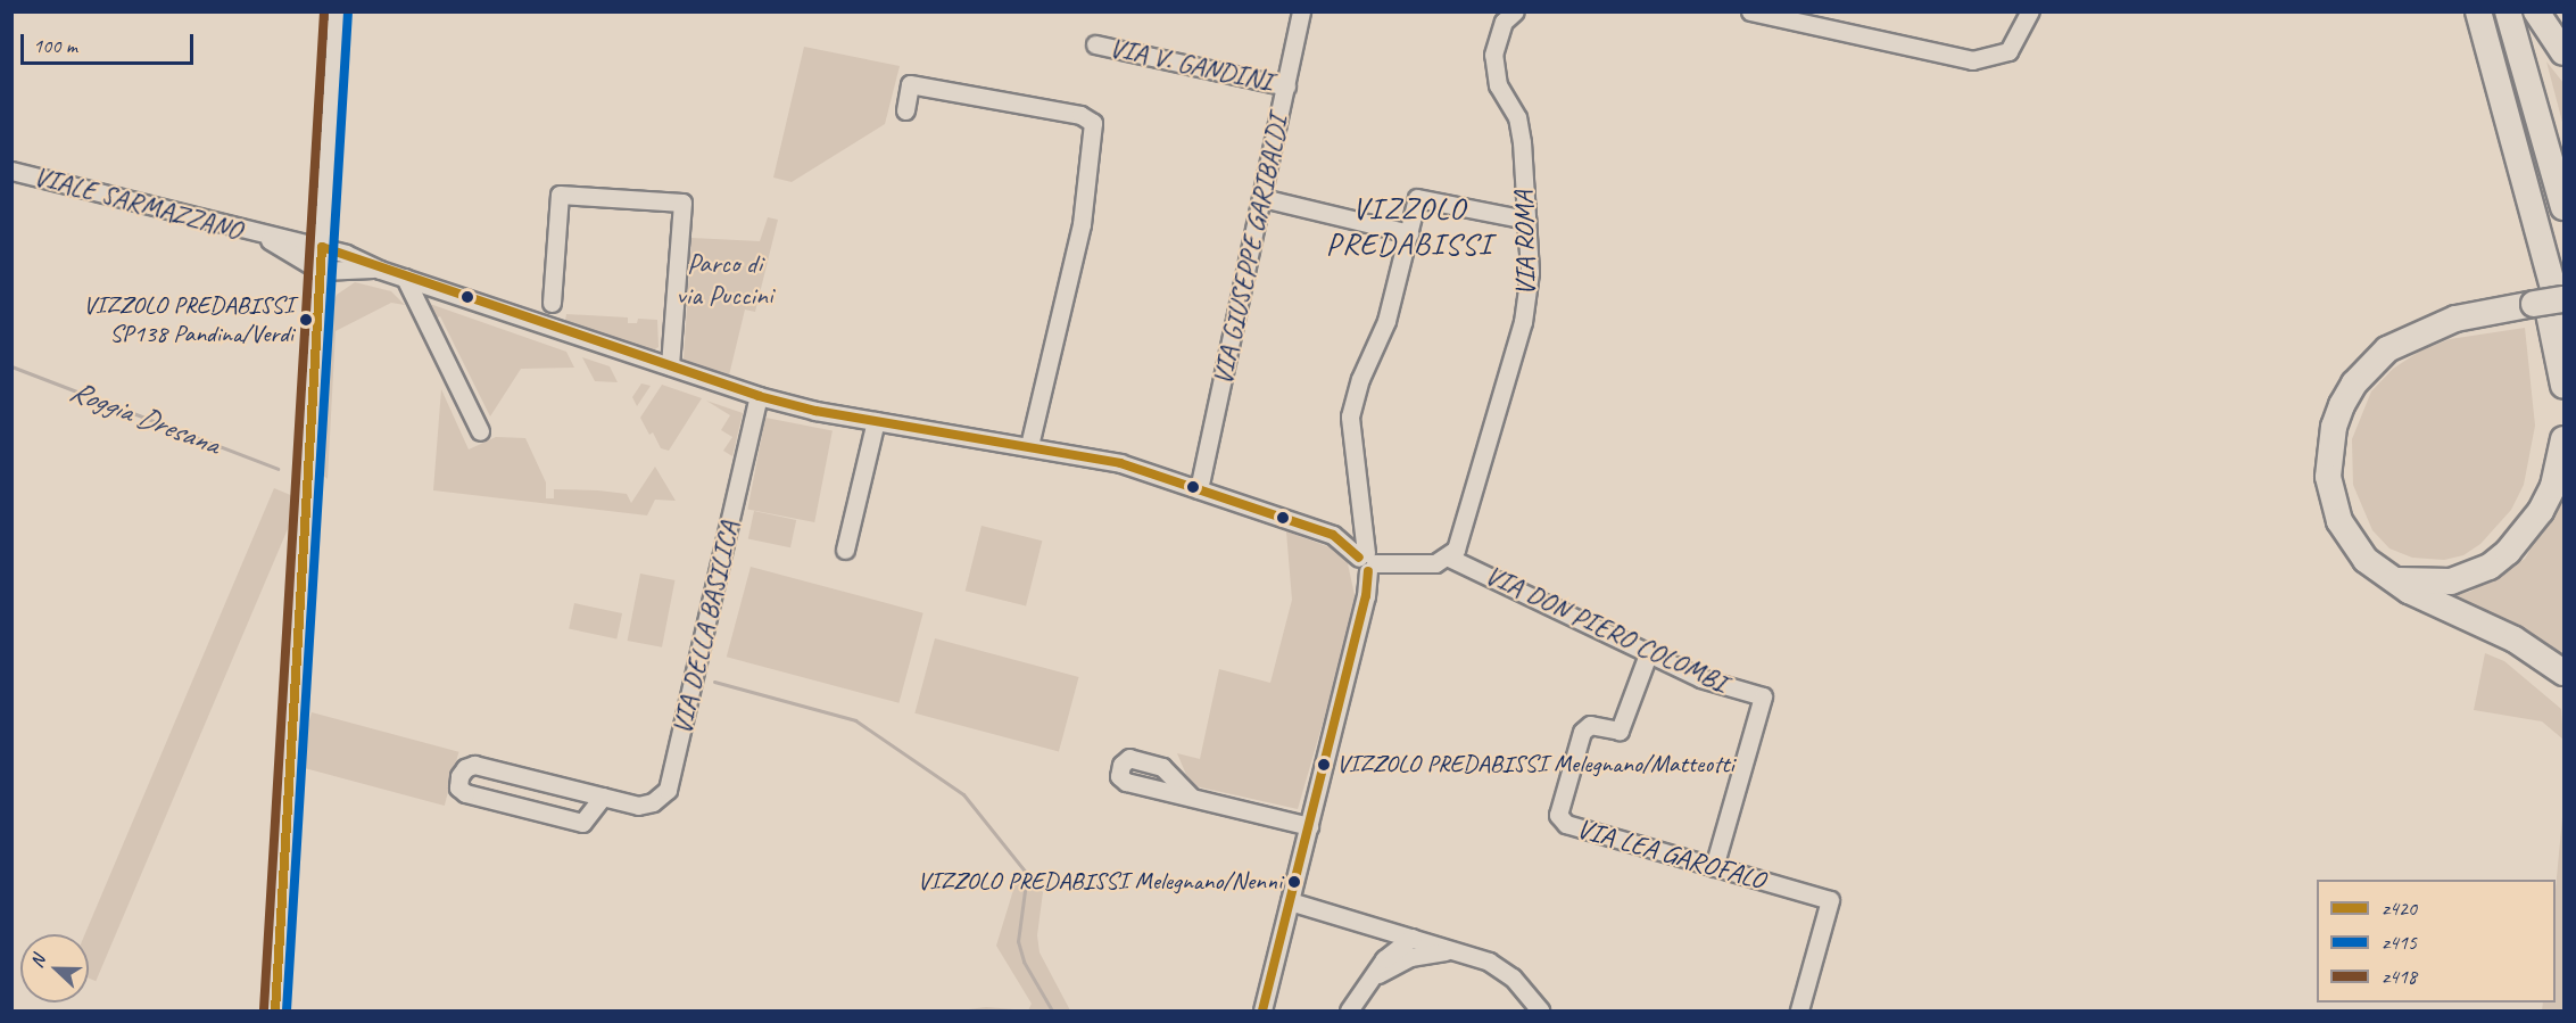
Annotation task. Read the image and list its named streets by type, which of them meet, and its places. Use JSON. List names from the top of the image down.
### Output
{
  "streets": {
    "street": [
      "VIA V. GANDINI",
      "VIALE SARMAZZANO",
      "VIA ROMA",
      "VIA GIUSEPPE GARIBALDI",
      "VIA DELLA BASILICA",
      "VIA DON PIERO COLOMBI",
      "VIA LEA GAROFALO"
    ]
  },
  "crossings": [
    ["VIA V. GANDINI", "VIA GIUSEPPE GARIBALDI"],
    ["VIA ROMA", "VIA DON PIERO COLOMBI"],
    ["VIA DON PIERO COLOMBI", "VIA LEA GAROFALO"]
  ],
  "districts": ["VIZZOLO PREDABISSI"],
  "water": ["Roggia Dresana"],
  "parks": ["Parco di via Puccini"],
  "places": ["VIZZOLO PREDABISSI SP138 Pandina/Verdi", "VIZZOLO PREDABISSI Melegnano/Matteotti", "VIZZOLO PREDABISSI Melegnano/Nenni"],
  "lines": ["transit line z418", "transit line z415", "transit line z420"],
  "legend": ["z420", "z415", "z418"],
  "scale_bar": "100 m",
  "north": "left"
}
